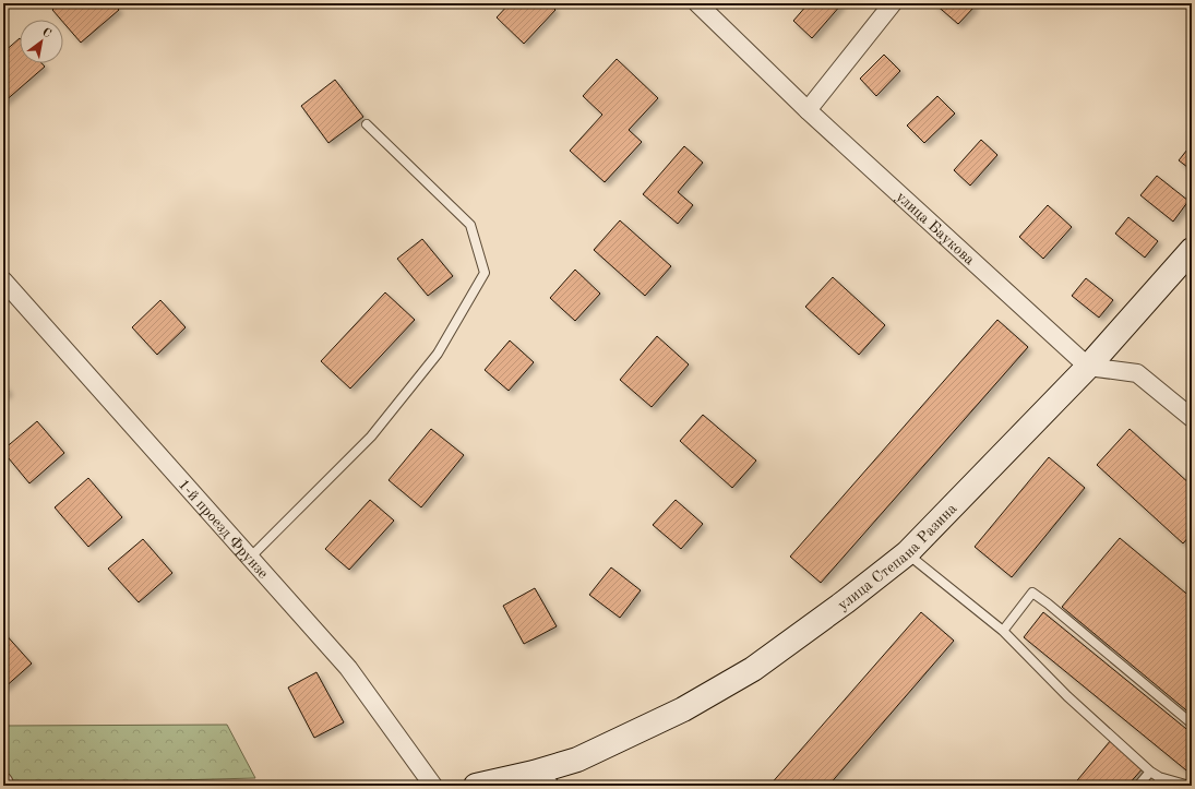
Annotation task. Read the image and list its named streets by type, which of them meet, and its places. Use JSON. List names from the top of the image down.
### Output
{
  "streets": {
    "street": ["улица Баукова", "1-й проезд Фрунзе", "улица Степана Разина"]
  },
  "crossings": [
    ["улица Баукова", "улица Степана Разина"]
  ],
  "north": "top right"
}
